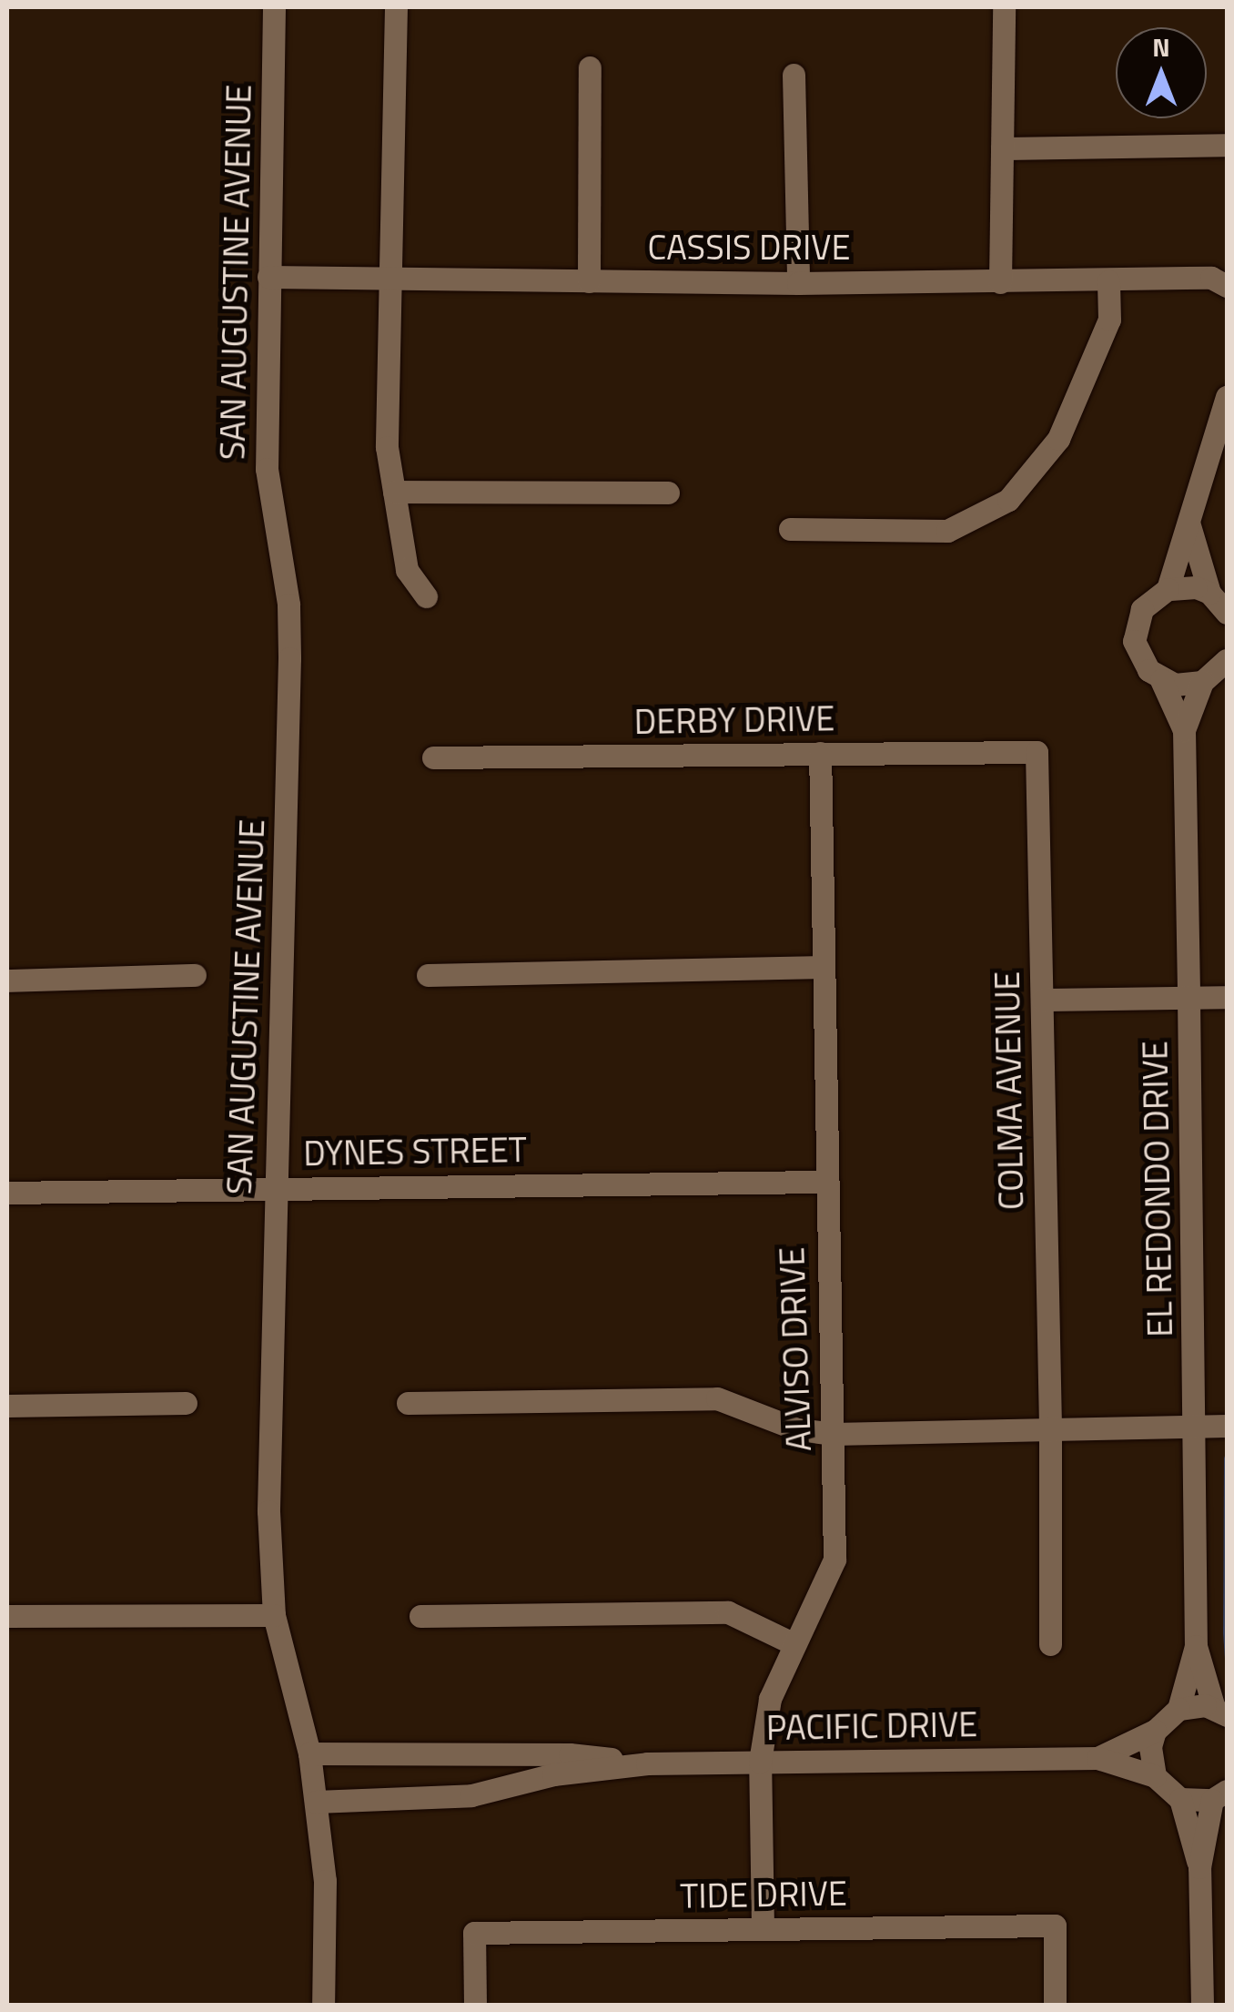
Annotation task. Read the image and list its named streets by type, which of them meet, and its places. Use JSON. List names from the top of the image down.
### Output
{
  "streets": {
    "street": [
      "CASSIS DRIVE",
      "SAN AUGUSTINE AVENUE",
      "DERBY DRIVE",
      "COLMA AVENUE",
      "DYNES STREET",
      "EL REDONDO DRIVE",
      "ALVISO DRIVE",
      "PACIFIC DRIVE",
      "TIDE DRIVE"
    ]
  },
  "crossings": [
    ["CASSIS DRIVE", "SAN AUGUSTINE AVENUE"],
    ["SAN AUGUSTINE AVENUE", "DYNES STREET"],
    ["SAN AUGUSTINE AVENUE", "PACIFIC DRIVE"],
    ["DERBY DRIVE", "COLMA AVENUE"],
    ["DERBY DRIVE", "ALVISO DRIVE"],
    ["DYNES STREET", "ALVISO DRIVE"],
    ["EL REDONDO DRIVE", "PACIFIC DRIVE"],
    ["ALVISO DRIVE", "PACIFIC DRIVE"],
    ["ALVISO DRIVE", "TIDE DRIVE"]
  ],
  "north": "top"
}
